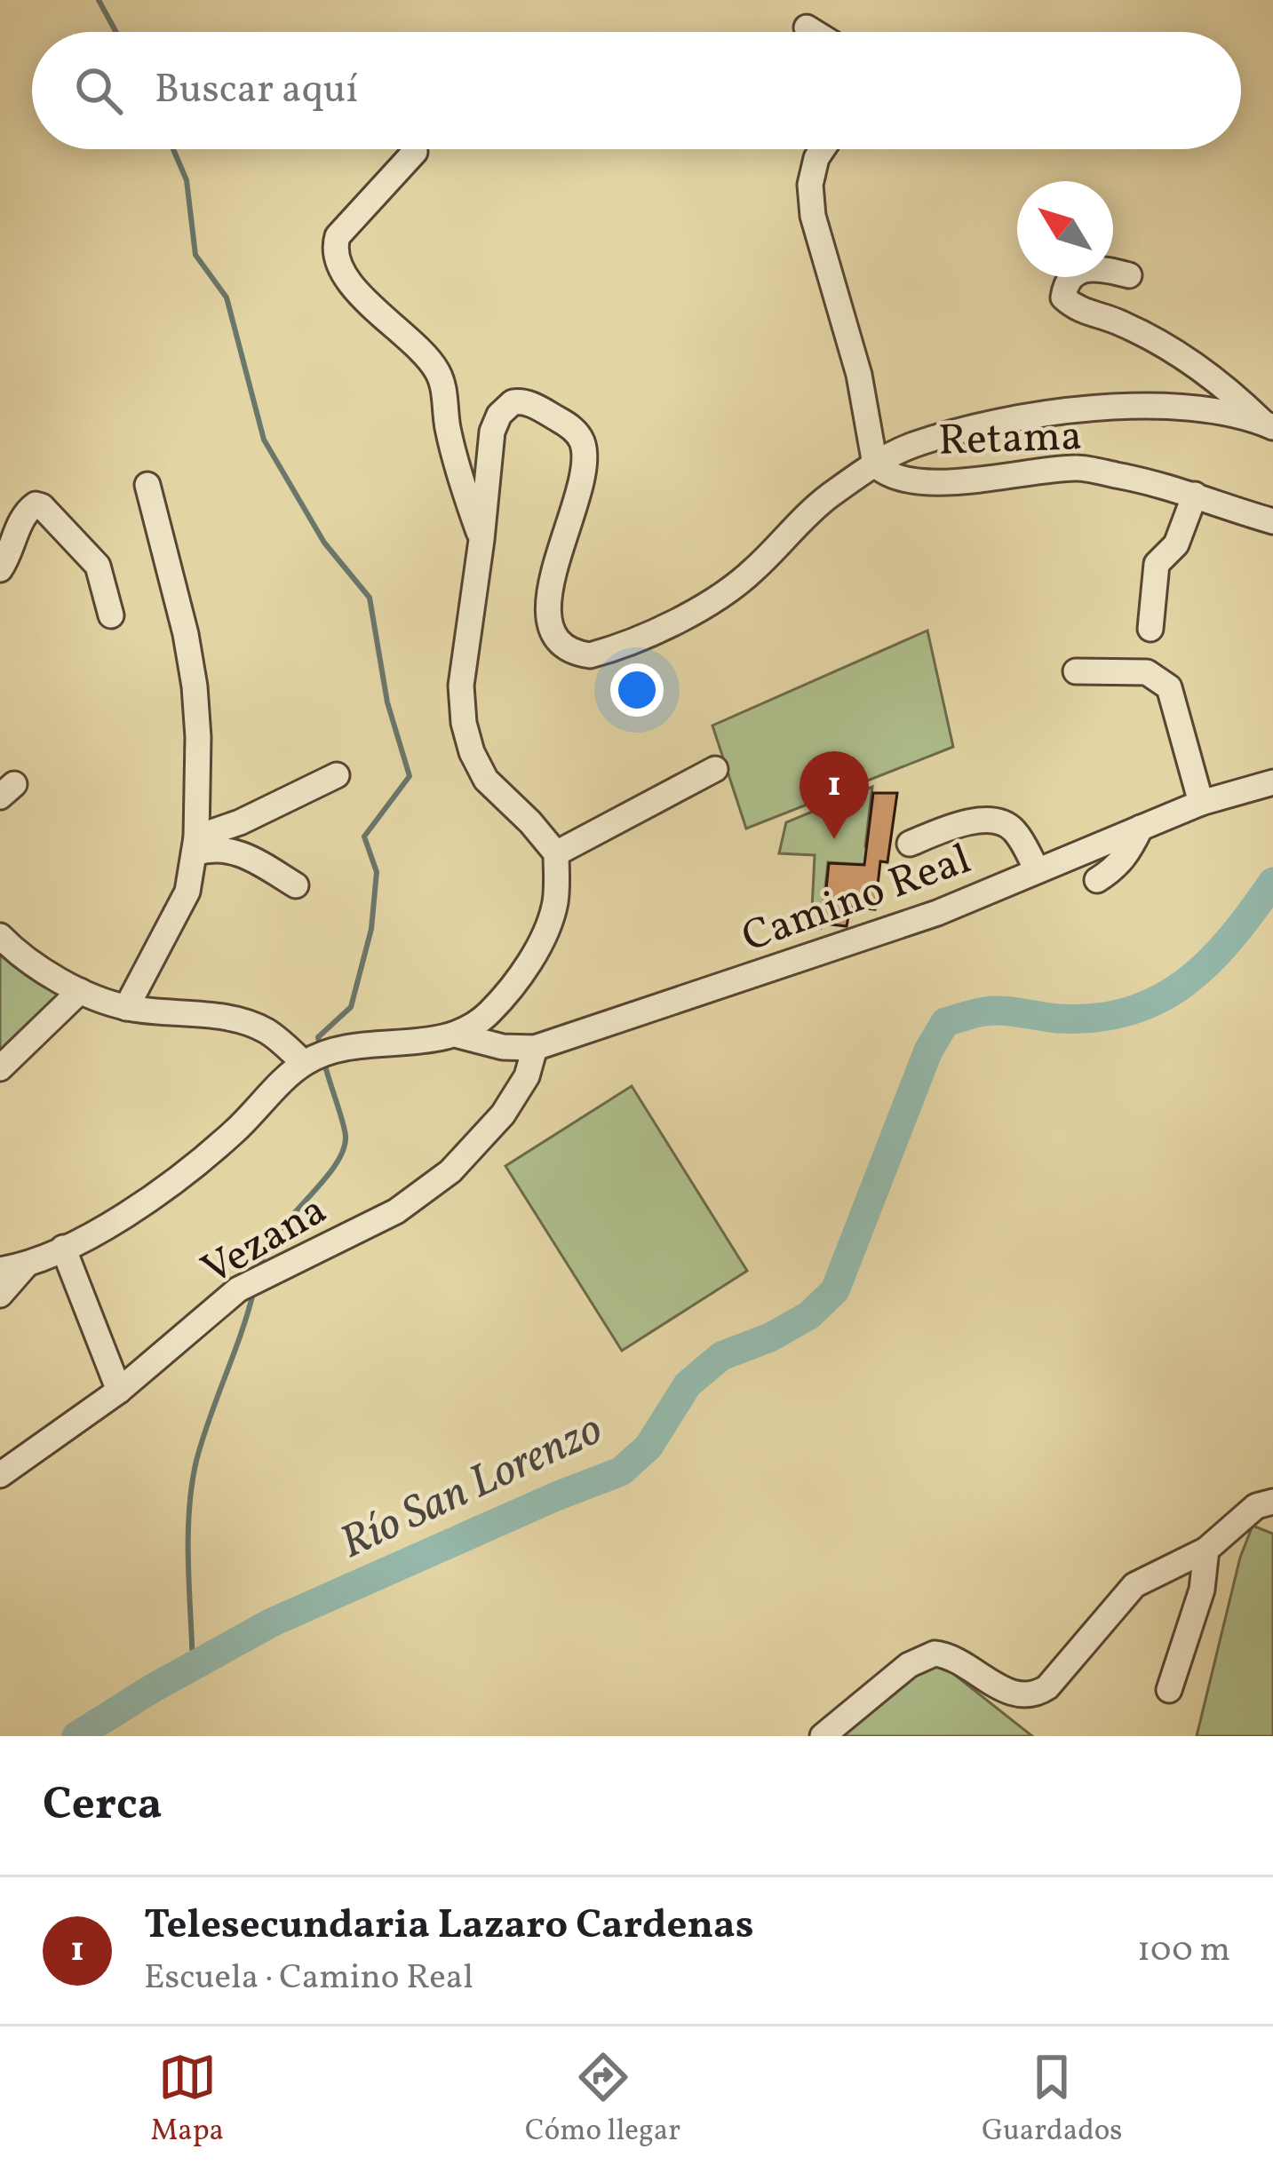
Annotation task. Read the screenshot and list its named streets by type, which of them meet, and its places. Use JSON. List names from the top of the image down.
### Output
{
  "streets": {
    "street": ["Retama", "Camino Real", "Vezana"]
  },
  "crossings": [
    ["Camino Real", "Vezana"]
  ],
  "water": ["Río San Lorenzo"],
  "north": "top left",
  "page": {
    "search": "Buscar aquí",
    "pins": "1",
    "heading": "Cerca",
    "list": [
      {
        "mark": "1",
        "name": "Telesecundaria Lazaro Cardenas",
        "note": "Escuela · Camino Real",
        "value": "100 m"
      }
    ],
    "nav": ["Mapa", "Cómo llegar", "Guardados"]
  }
}
